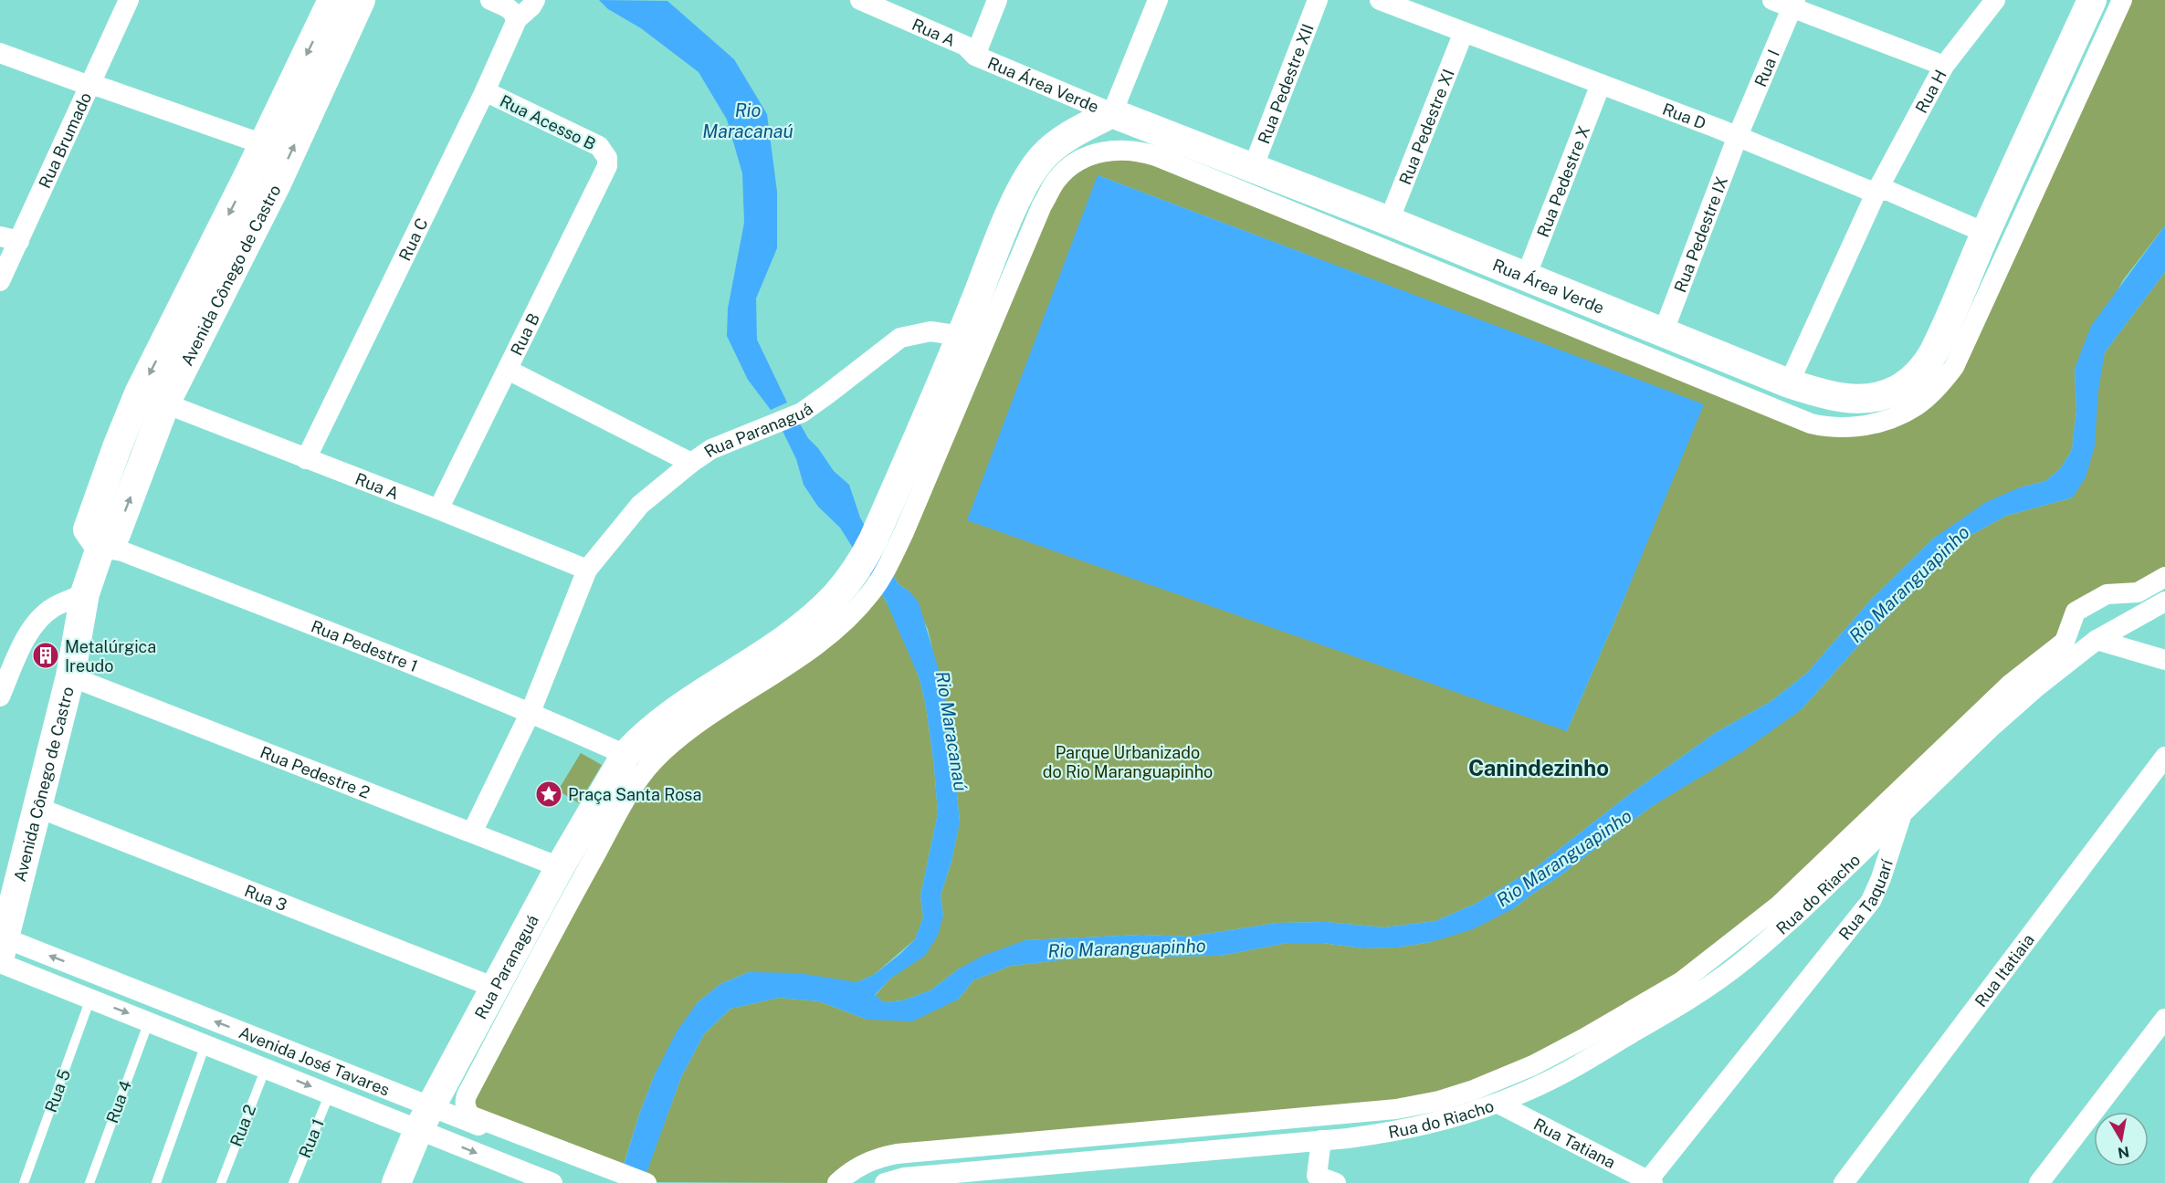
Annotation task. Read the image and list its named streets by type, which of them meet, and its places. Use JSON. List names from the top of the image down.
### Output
{
  "streets": {
    "main road": ["Rua Área Verde", "Avenida Cônego de Castro", "Rua Paranaguá"],
    "street": [
      "Rua A",
      "Rua I",
      "Rua Pedestre XII",
      "Rua H",
      "Rua D",
      "Rua Acesso B",
      "Rua Pedestre XI",
      "Rua Brumado",
      "Rua Pedestre X",
      "Rua Pedestre IX",
      "Rua C",
      "Rua B",
      "Rua Pedestre 1",
      "Rua Pedestre 2",
      "Rua do Riacho",
      "Rua 3",
      "Rua Taquarí",
      "Rua Itatiaia",
      "Avenida José Tavares",
      "Rua Tatiana"
    ],
    "lane": [
      "Rua 5",
      "Rua 4",
      "Rua 2",
      "Rua 1"
    ]
  },
  "crossings": [
    ["Rua A", "Rua Área Verde"],
    ["Rua A", "Rua C"],
    ["Rua A", "Avenida Cônego de Castro"],
    ["Rua A", "Rua B"],
    ["Rua A", "Rua Paranaguá"],
    ["Rua I", "Rua D"],
    ["Rua I", "Rua Pedestre IX"],
    ["Rua Área Verde", "Rua Pedestre XII"],
    ["Rua Área Verde", "Rua D"],
    ["Rua Área Verde", "Rua Pedestre XI"],
    ["Rua Área Verde", "Rua Pedestre X"],
    ["Rua Área Verde", "Rua Pedestre IX"],
    ["Rua H", "Rua D"],
    ["Rua D", "Rua Pedestre XI"],
    ["Rua D", "Rua Pedestre X"],
    ["Rua D", "Rua Pedestre IX"],
    ["Rua Acesso B", "Rua C"],
    ["Rua Acesso B", "Rua B"],
    ["Avenida Cônego de Castro", "Rua Pedestre 1"],
    ["Avenida Cônego de Castro", "Rua Pedestre 2"],
    ["Avenida Cônego de Castro", "Rua 3"],
    ["Avenida Cônego de Castro", "Avenida José Tavares"],
    ["Rua Paranaguá", "Rua Pedestre 1"],
    ["Rua Paranaguá", "Rua Pedestre 2"],
    ["Rua Paranaguá", "Rua 3"],
    ["Rua Paranaguá", "Avenida José Tavares"],
    ["Rua do Riacho", "Rua Taquarí"],
    ["Rua do Riacho", "Rua Tatiana"],
    ["Rua Taquarí", "Rua Tatiana"],
    ["Avenida José Tavares", "Rua 5"],
    ["Avenida José Tavares", "Rua 4"],
    ["Avenida José Tavares", "Rua 2"],
    ["Avenida José Tavares", "Rua 1"]
  ],
  "districts": ["Canindezinho"],
  "water": ["Rio Maracanaú", "Rio Maranguapinho"],
  "parks": ["Parque Urbanizado do Rio Maranguapinho"],
  "places": {
    "building": ["Metalúrgica Ireudo"],
    "place": ["Praça Santa Rosa"]
  },
  "north": "bottom"
}
